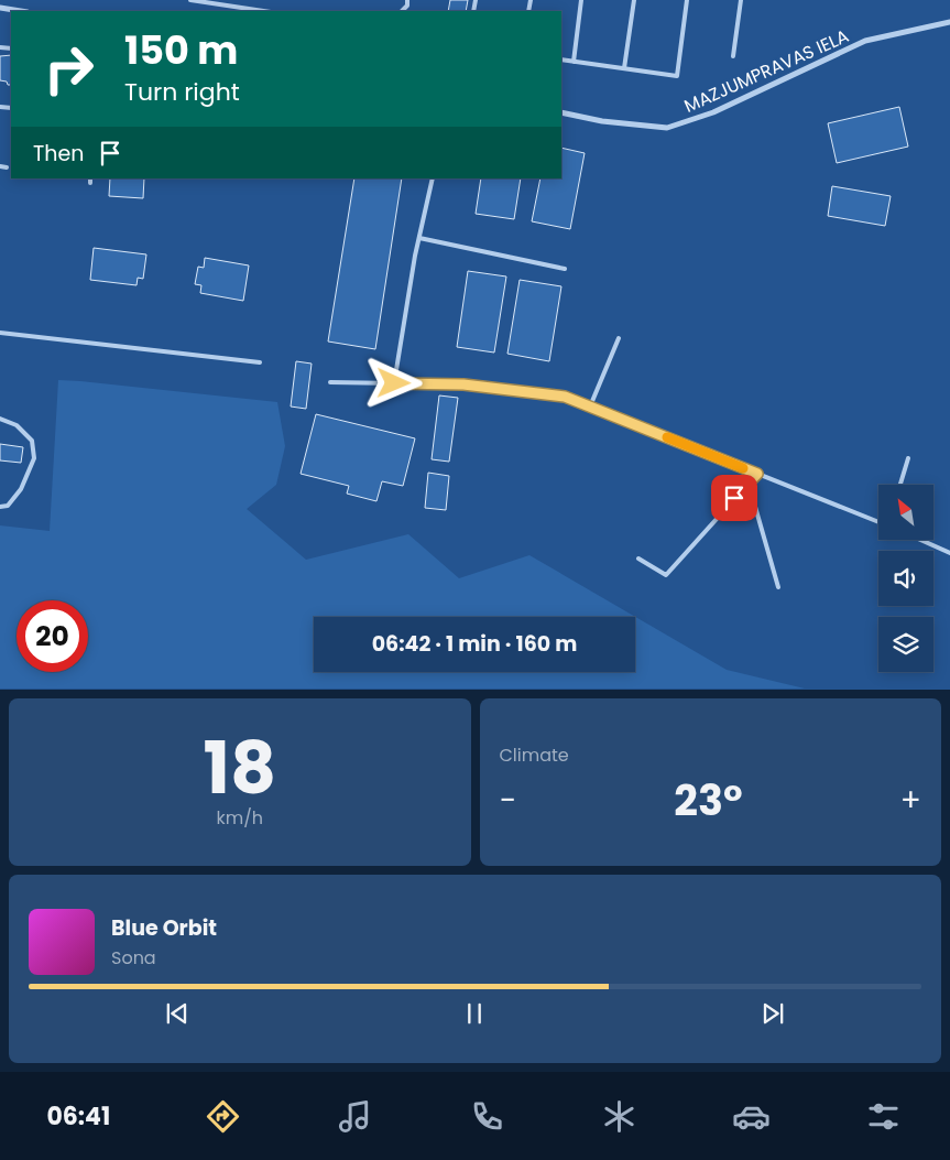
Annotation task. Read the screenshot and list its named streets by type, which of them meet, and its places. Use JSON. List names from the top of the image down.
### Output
{
  "streets": {
    "street": ["MAZJUMPRAVAS IELA"]
  },
  "north": "top left",
  "page": {
    "turn": ["150 m", "Turn right"],
    "then": "Then",
    "limit": "20",
    "trip": "06:42 · 1 min · 160 m",
    "tile": [
      ["18", "km/h"],
      "Climate"
    ],
    "heat": ["−", "23°", "+"],
    "song": ["Blue Orbit", "Sona"],
    "tabs": "06:41"
  }
}
